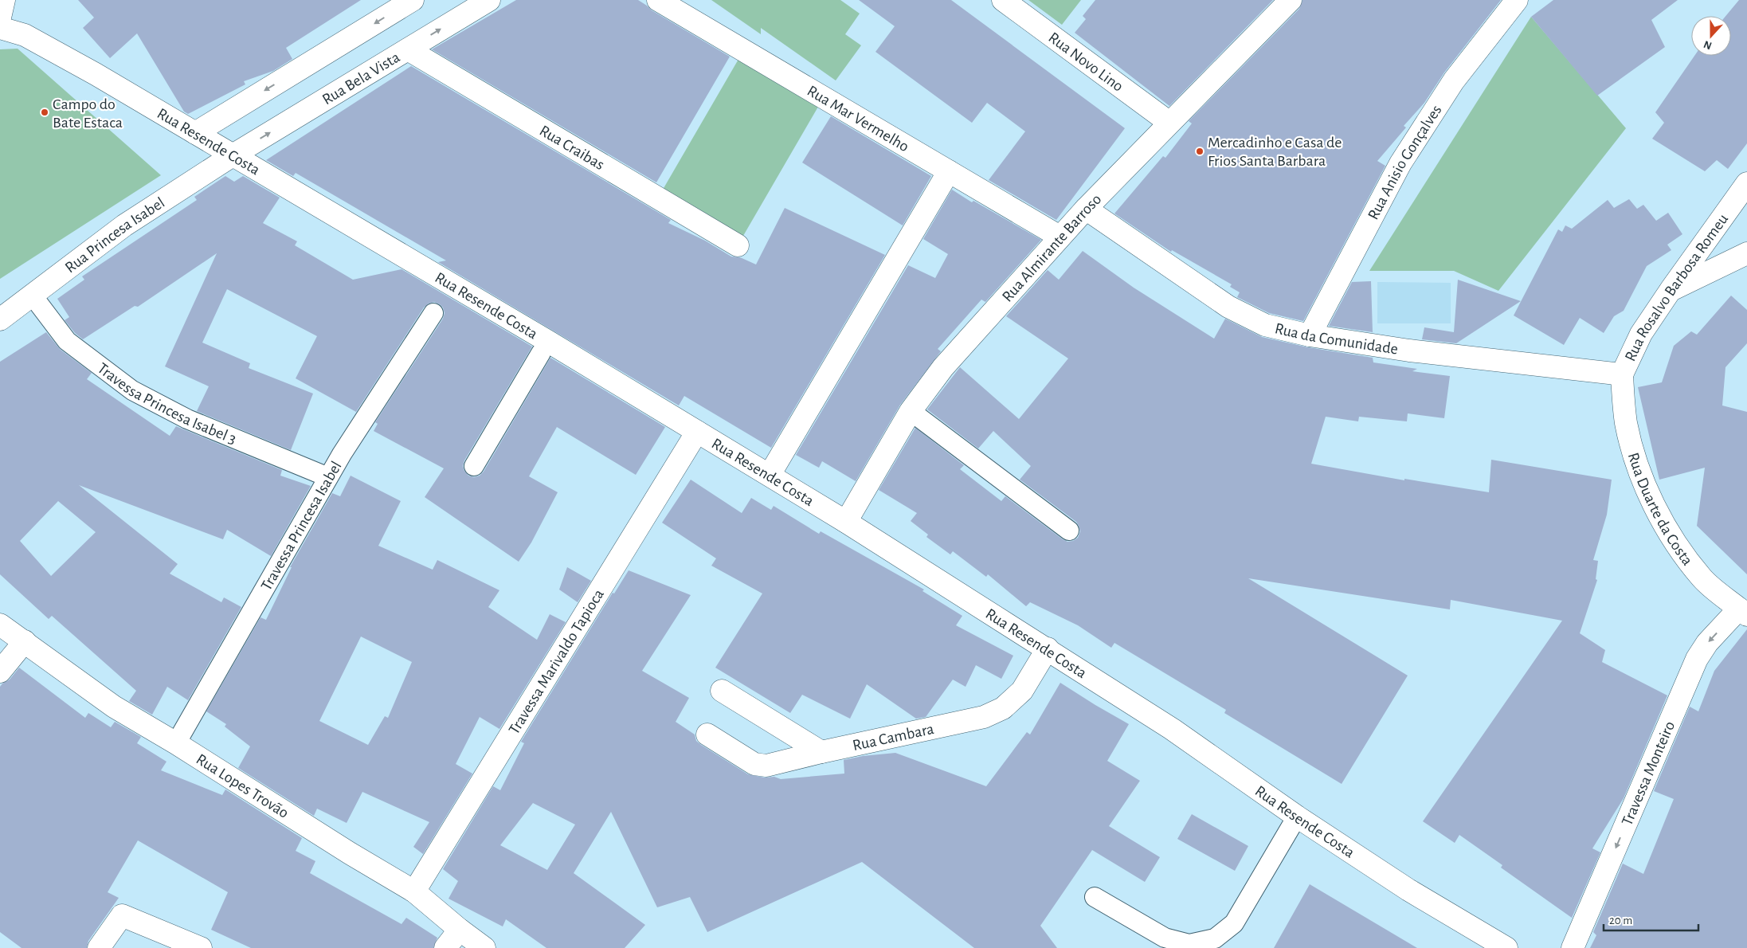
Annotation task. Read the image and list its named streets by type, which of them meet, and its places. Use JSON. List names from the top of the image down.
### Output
{
  "streets": {
    "street": [
      "Rua Novo Lino",
      "Rua Bela Vista",
      "Rua Mar Vermelho",
      "Rua Resende Costa",
      "Rua Craibas",
      "Rua Anisio Gonçalves",
      "Rua Princesa Isabel",
      "Rua Almirante Barroso",
      "Rua Rosalvo Barbosa Romeu",
      "Rua da Comunidade",
      "Rua Duarte da Costa",
      "Travessa Marivaldo Tapioca",
      "Rua Cambara",
      "Travessa Monteiro",
      "Rua Lopes Trovão"
    ],
    "lane": ["Travessa Princesa Isabel 3", "Travessa Princesa Isabel"]
  },
  "crossings": [
    ["Rua Novo Lino", "Rua Almirante Barroso"],
    ["Rua Bela Vista", "Rua Resende Costa"],
    ["Rua Bela Vista", "Rua Craibas"],
    ["Rua Bela Vista", "Rua Princesa Isabel"],
    ["Rua Mar Vermelho", "Rua Almirante Barroso"],
    ["Rua Resende Costa", "Rua Princesa Isabel"],
    ["Rua Resende Costa", "Rua Almirante Barroso"],
    ["Rua Resende Costa", "Travessa Marivaldo Tapioca"],
    ["Rua Resende Costa", "Rua Cambara"],
    ["Rua Anisio Gonçalves", "Rua da Comunidade"],
    ["Rua Princesa Isabel", "Travessa Princesa Isabel 3"],
    ["Rua Almirante Barroso", "Rua da Comunidade"],
    ["Rua Rosalvo Barbosa Romeu", "Rua da Comunidade"],
    ["Rua Rosalvo Barbosa Romeu", "Rua Duarte da Costa"],
    ["Rua da Comunidade", "Rua Duarte da Costa"],
    ["Travessa Princesa Isabel 3", "Travessa Princesa Isabel"],
    ["Rua Duarte da Costa", "Travessa Monteiro"],
    ["Travessa Princesa Isabel", "Rua Lopes Trovão"],
    ["Travessa Marivaldo Tapioca", "Rua Lopes Trovão"]
  ],
  "one_way": ["Travessa Monteiro"],
  "places": ["Campo do Bate Estaca", "Mercadinho e Casa de Frios Santa Barbara"],
  "scale_bar": "20 m",
  "north": "bottom"
}
